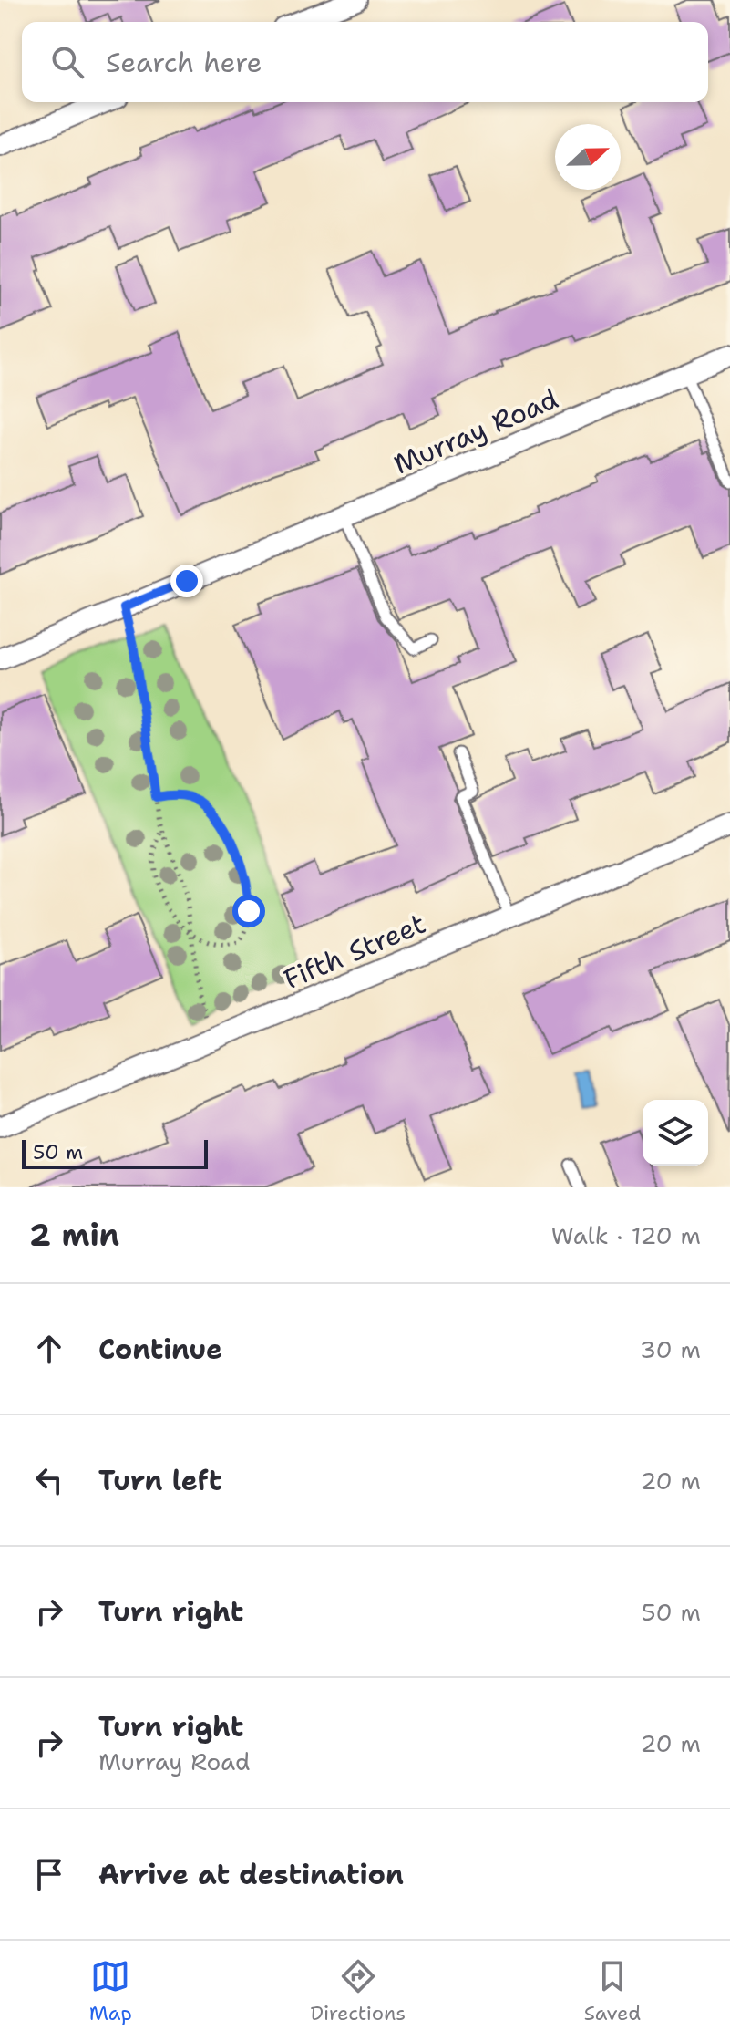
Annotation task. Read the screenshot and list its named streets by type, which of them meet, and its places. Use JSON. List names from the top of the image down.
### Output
{
  "streets": {
    "street": ["Murray Road", "Fifth Street"]
  },
  "scale_bar": "50 m",
  "north": "right",
  "page": {
    "search": "Search here",
    "scale": "50 m",
    "heading": ["2 min", "Walk · 120 m"],
    "list": [
      ["Continue", "30 m"],
      ["Turn left", "20 m"],
      ["Turn right", "50 m"],
      ["Turn right", "Murray Road", "20 m"],
      "Arrive at destination"
    ],
    "nav": ["Map", "Directions", "Saved"]
  }
}
